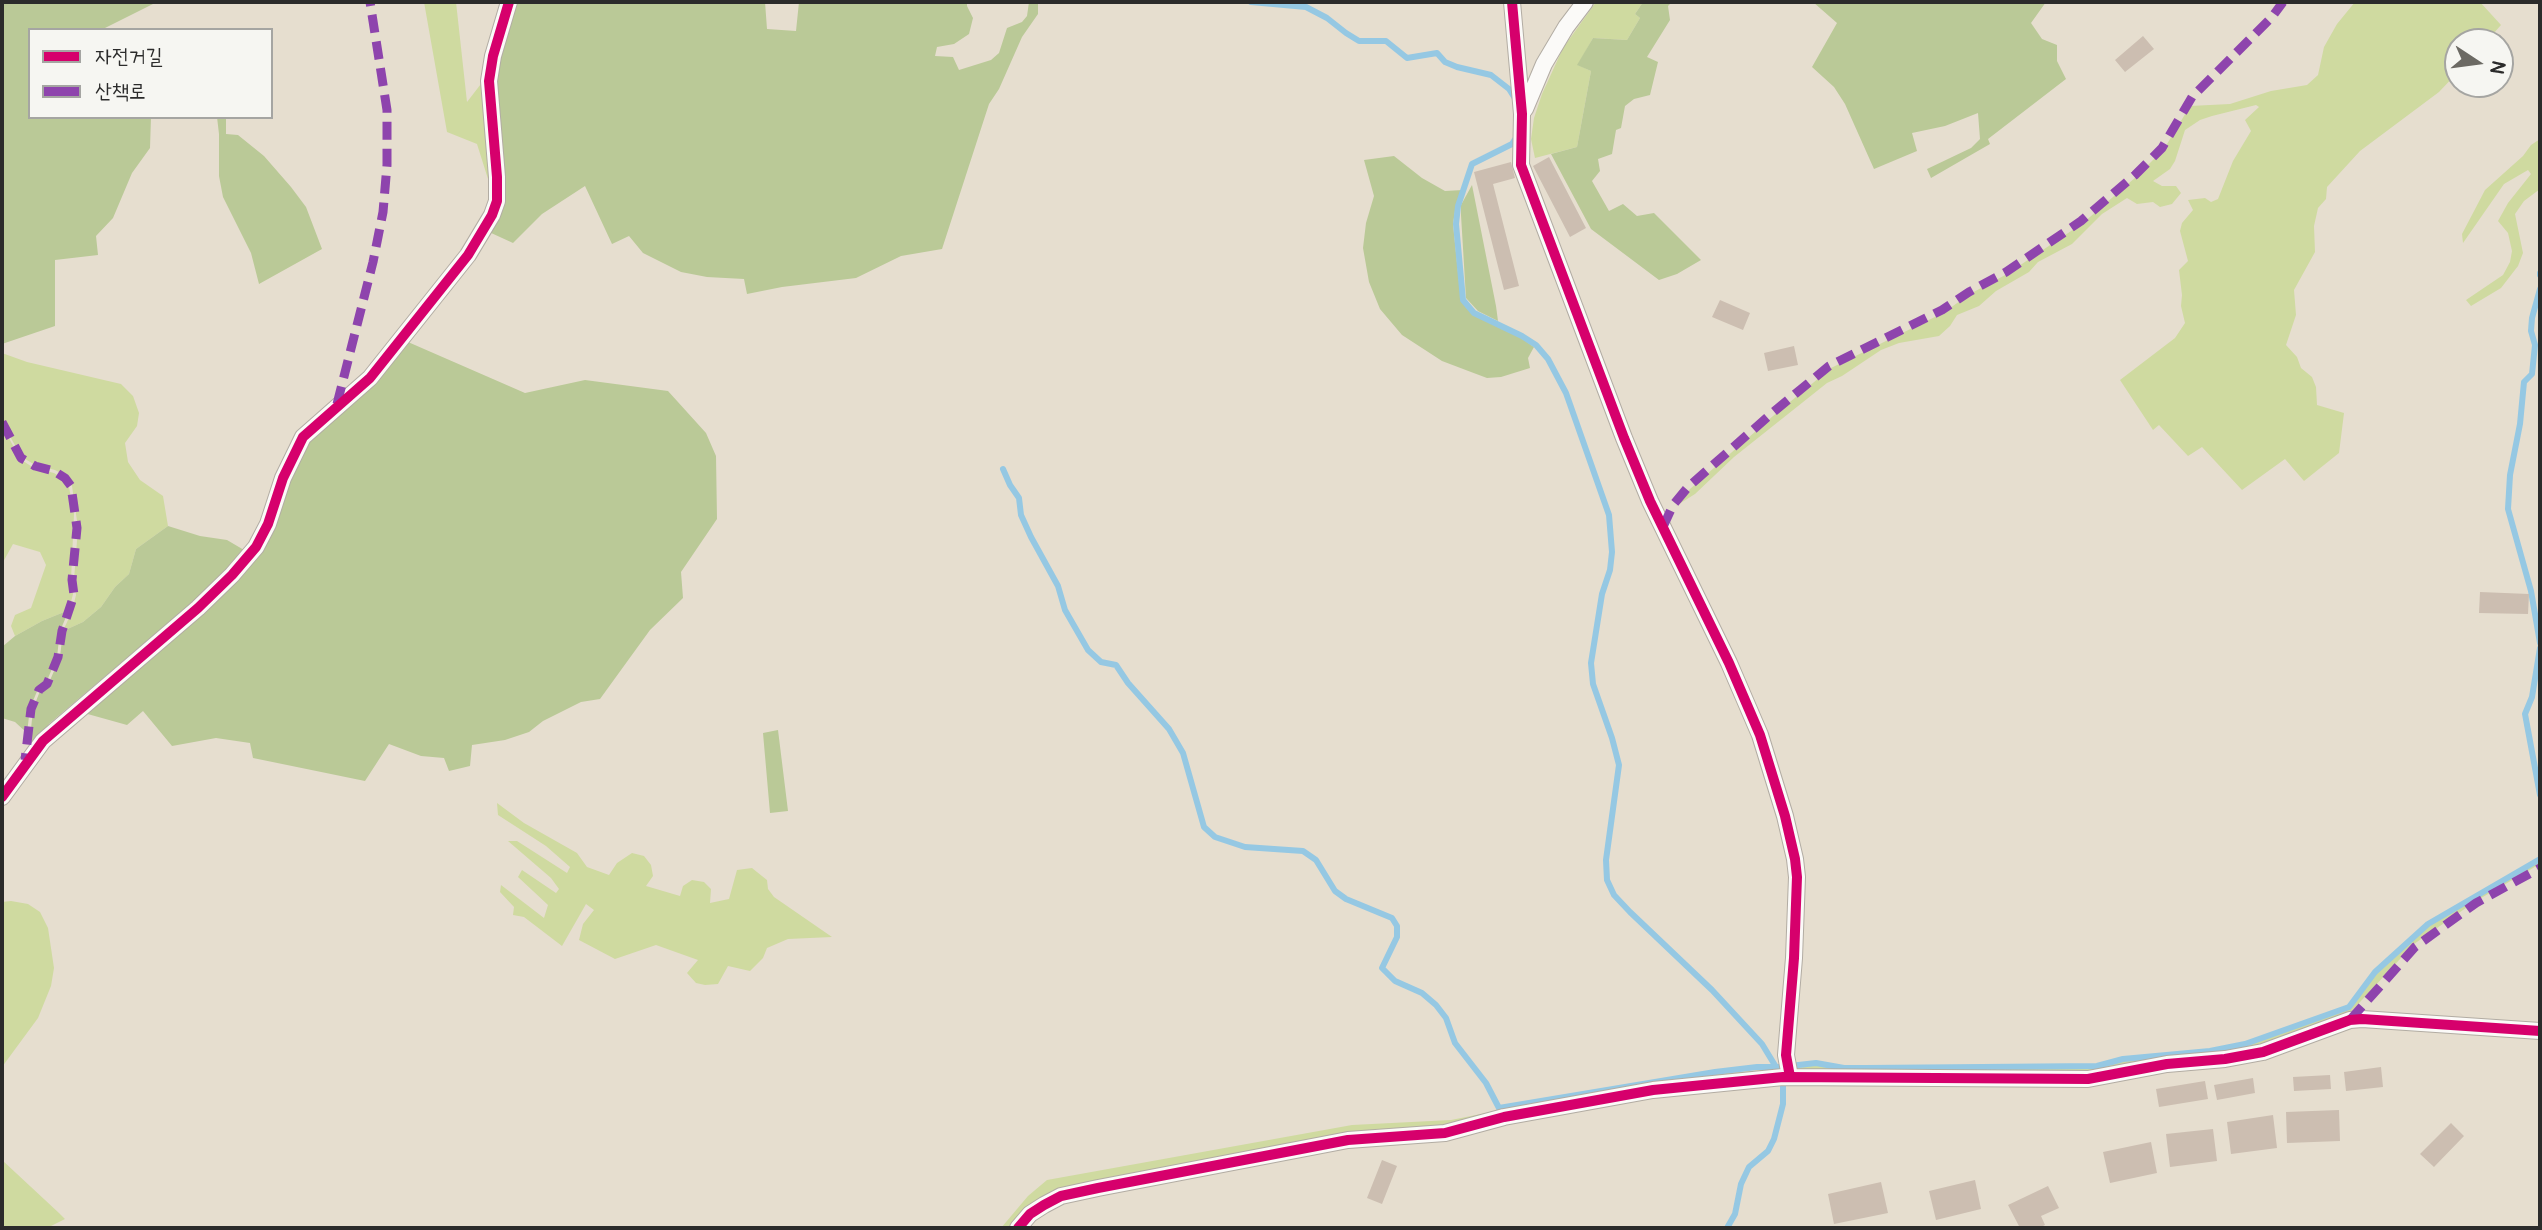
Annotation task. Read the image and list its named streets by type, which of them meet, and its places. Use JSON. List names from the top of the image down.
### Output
{
  "legend": ["자전거길", "산책로"],
  "north": "right"
}
